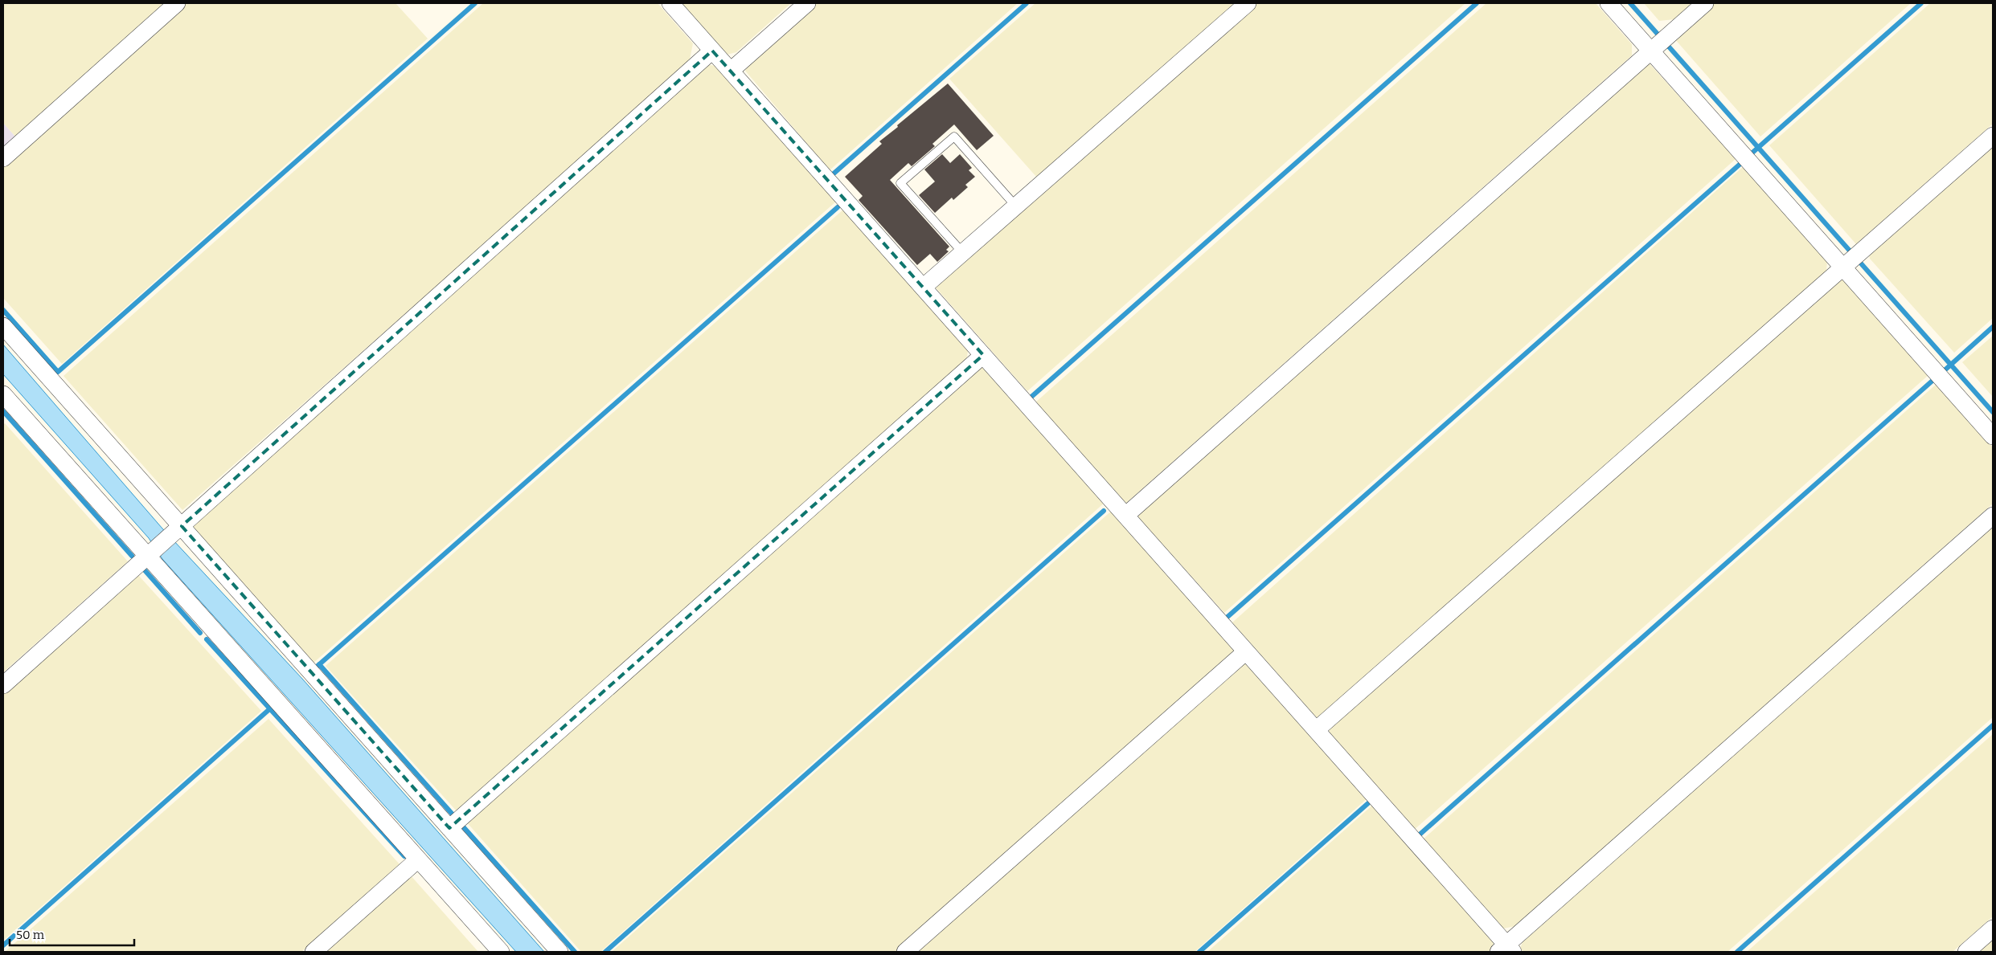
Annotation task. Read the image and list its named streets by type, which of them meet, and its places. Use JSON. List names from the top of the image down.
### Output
{
  "scale_bar": "50 m"
}
